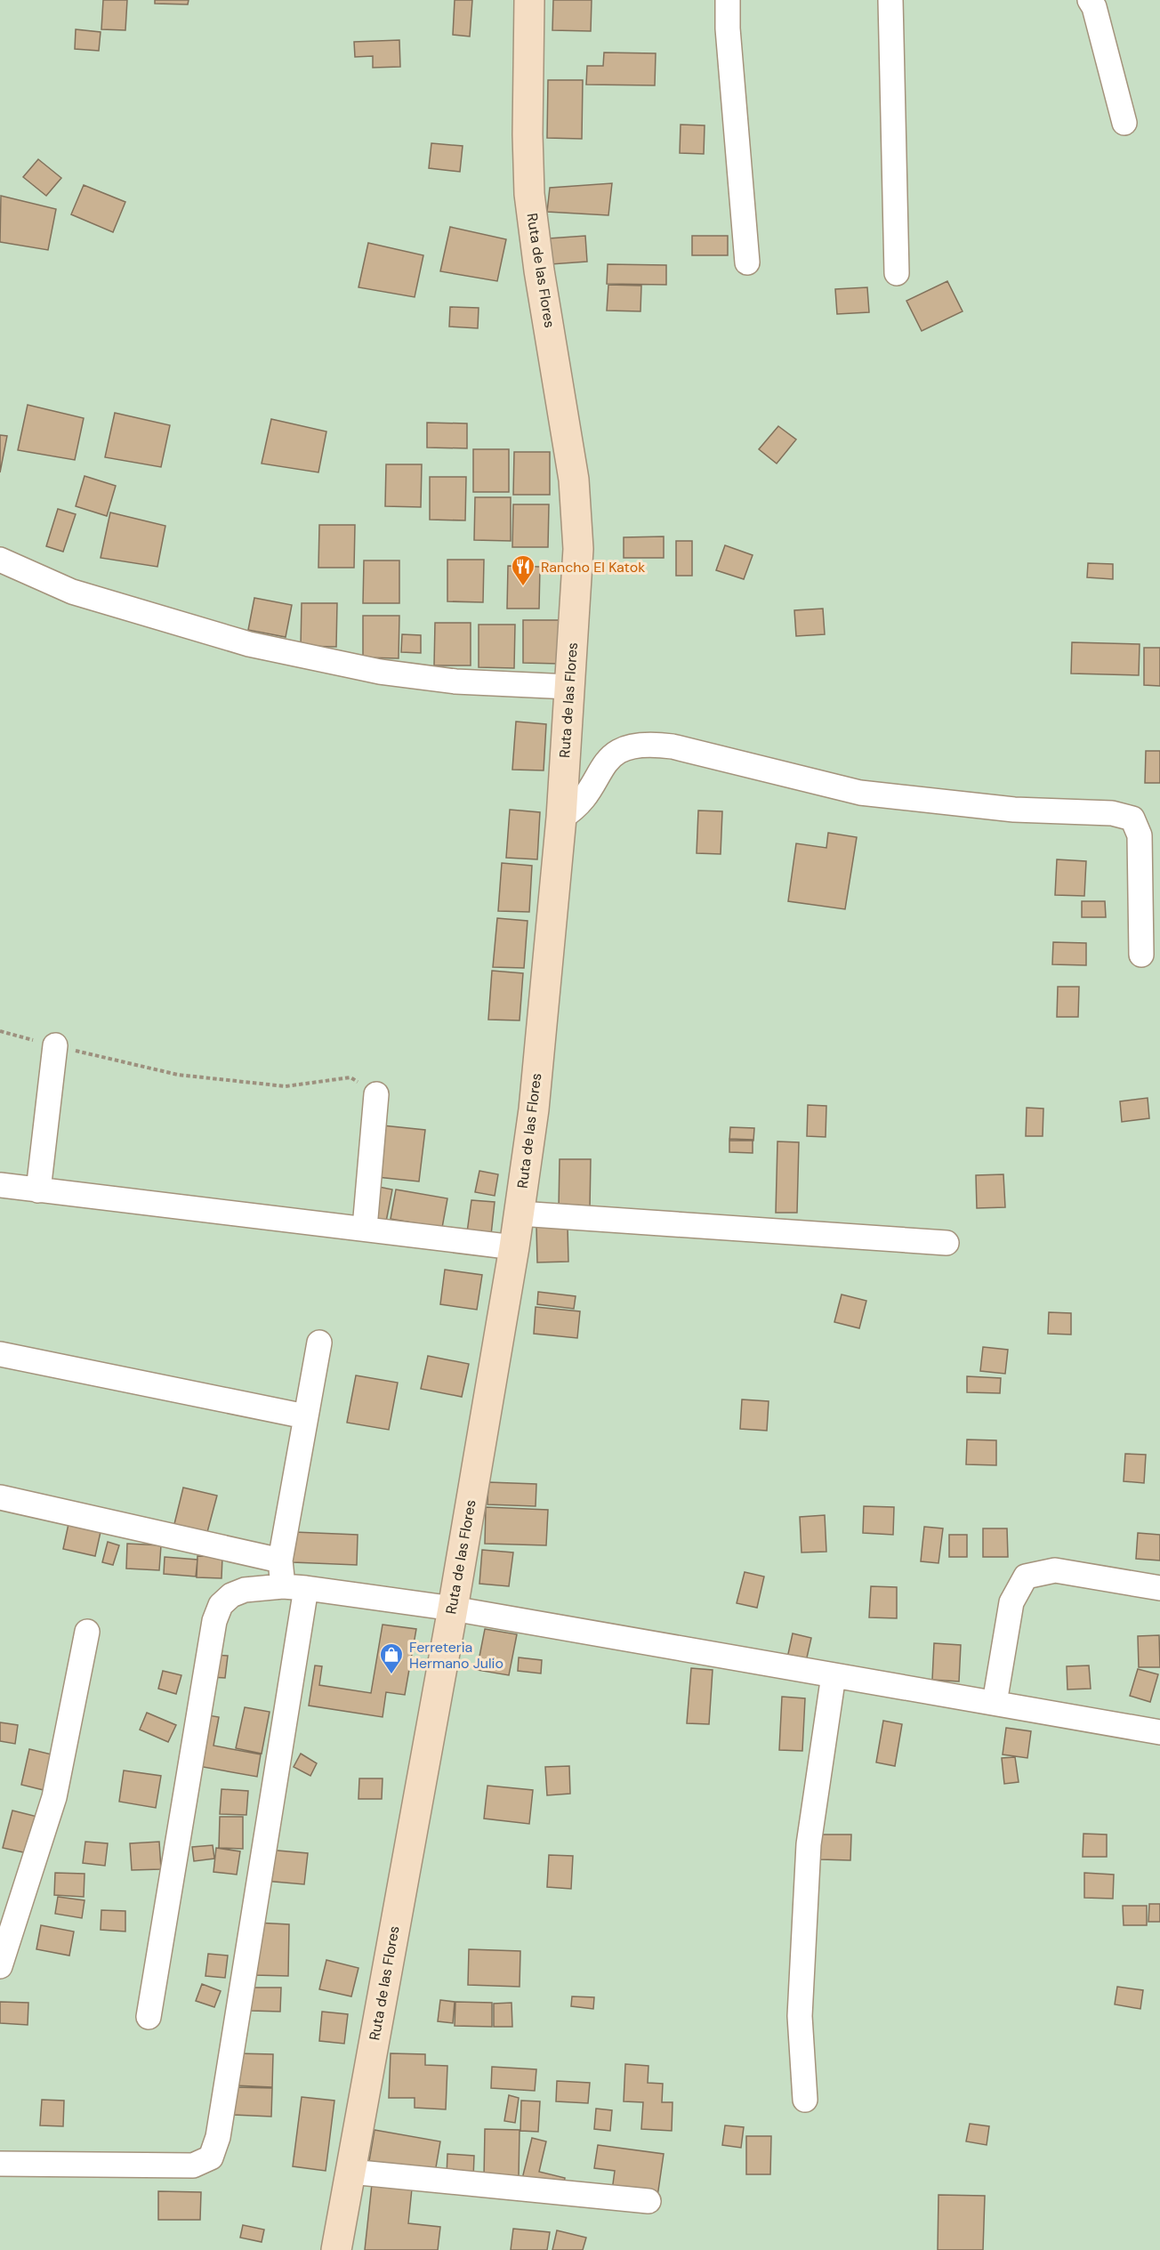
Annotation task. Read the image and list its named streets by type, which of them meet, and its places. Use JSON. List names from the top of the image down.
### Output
{
  "streets": {
    "main road": ["Ruta de las Flores"]
  },
  "places": {
    "restaurant": ["Rancho El Katok"],
    "shop": ["Ferreteria Hermano Julio"]
  }
}
